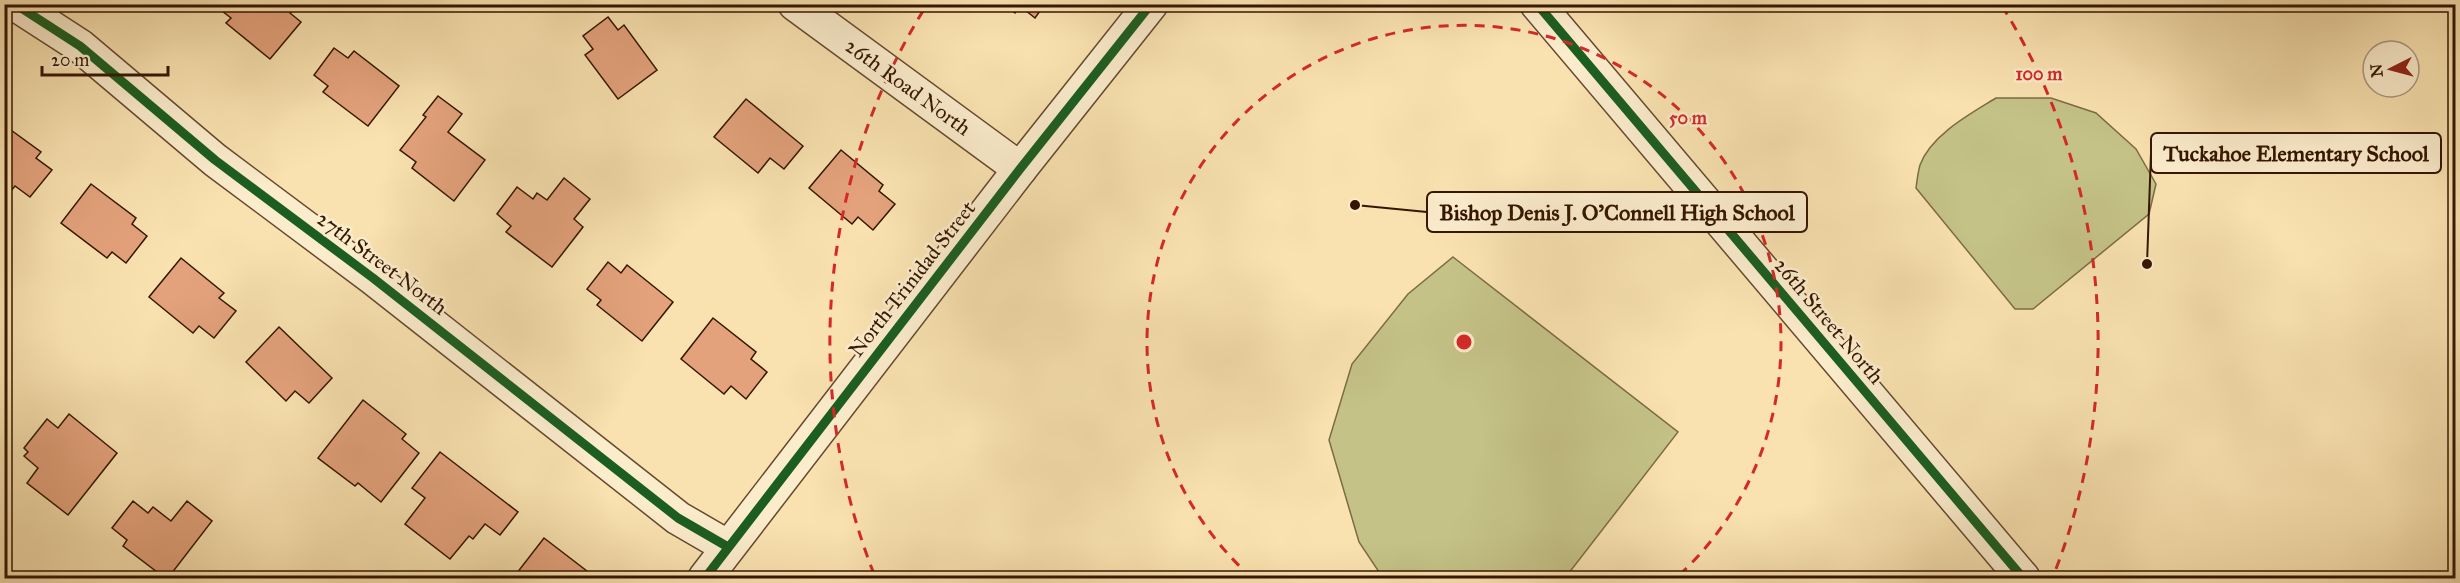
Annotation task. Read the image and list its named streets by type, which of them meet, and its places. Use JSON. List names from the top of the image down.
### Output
{
  "streets": {
    "street": [
      "26th Road North",
      "27th Street North",
      "North Trinidad Street",
      "26th Street North"
    ]
  },
  "crossings": [
    ["26th Road North", "North Trinidad Street"],
    ["27th Street North", "North Trinidad Street"]
  ],
  "places": ["Bishop Denis J. O'Connell High School", "Tuckahoe Elementary School"],
  "scale_bar": "20 m",
  "north": "left",
  "rings": ["100 m", "50 m"]
}
